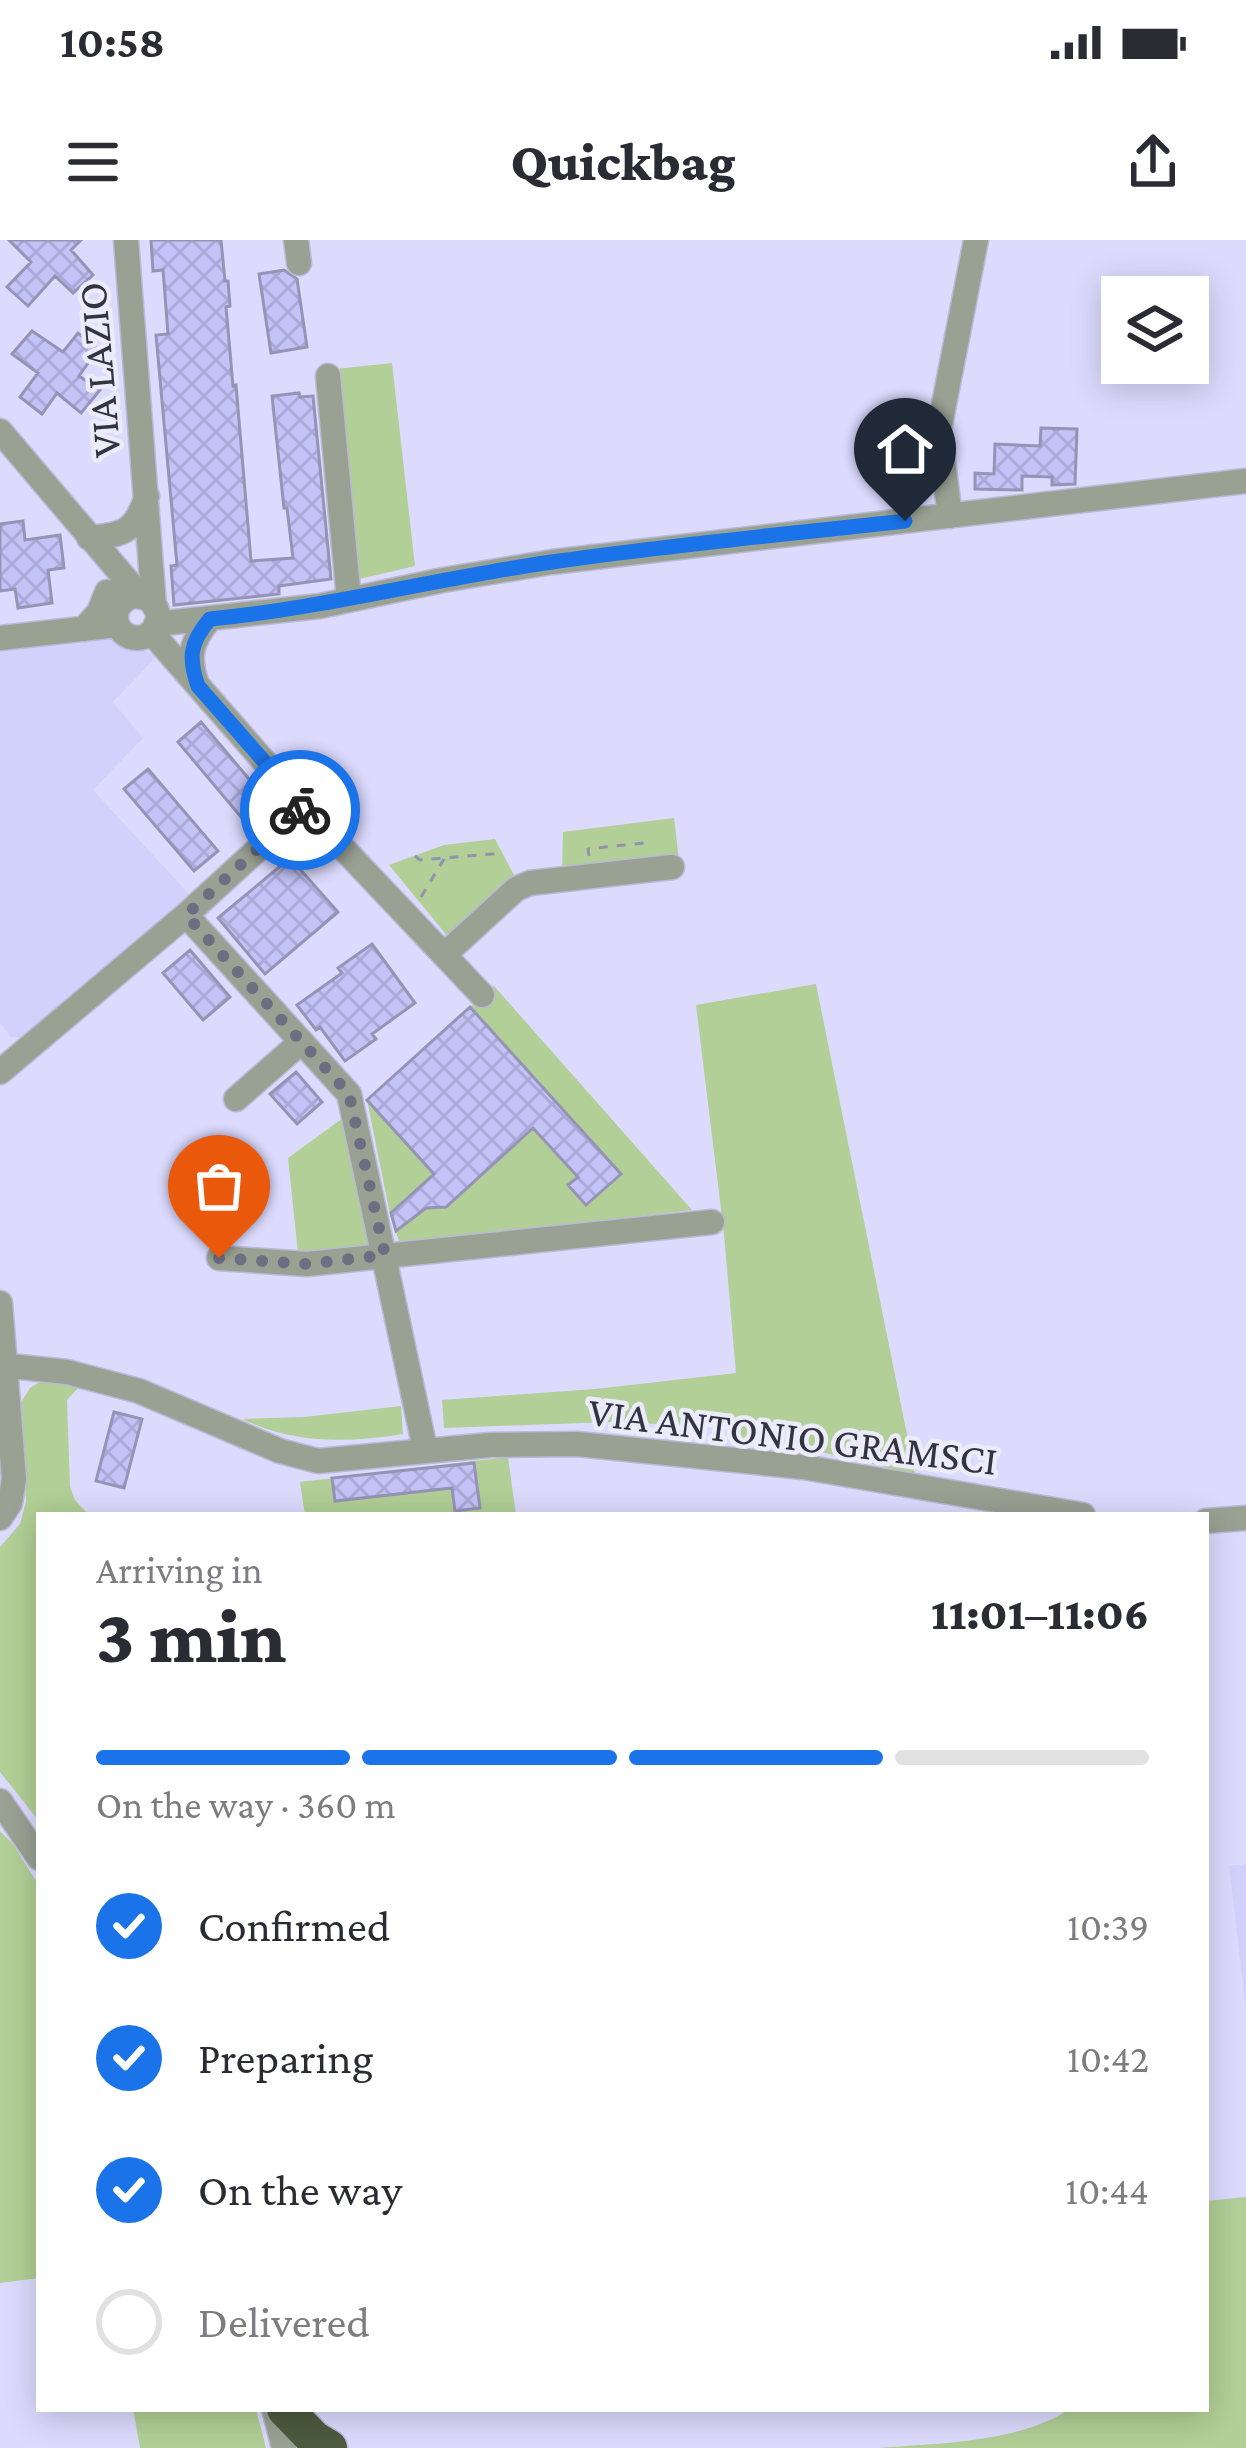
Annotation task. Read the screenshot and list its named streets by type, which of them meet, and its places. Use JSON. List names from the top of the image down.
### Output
{
  "streets": {
    "street": ["VIA LAZIO", "VIA ANTONIO GRAMSCI"]
  },
  "page": {
    "status": "10:58",
    "header": "Quickbag",
    "heading": ["3 min", "Arriving in", "11:01–11:06"],
    "bar": "On the way · 360 m",
    "list": [
      ["Confirmed", "10:39"],
      ["Preparing", "10:42"],
      ["On the way", "10:44"],
      "Delivered"
    ]
  }
}
